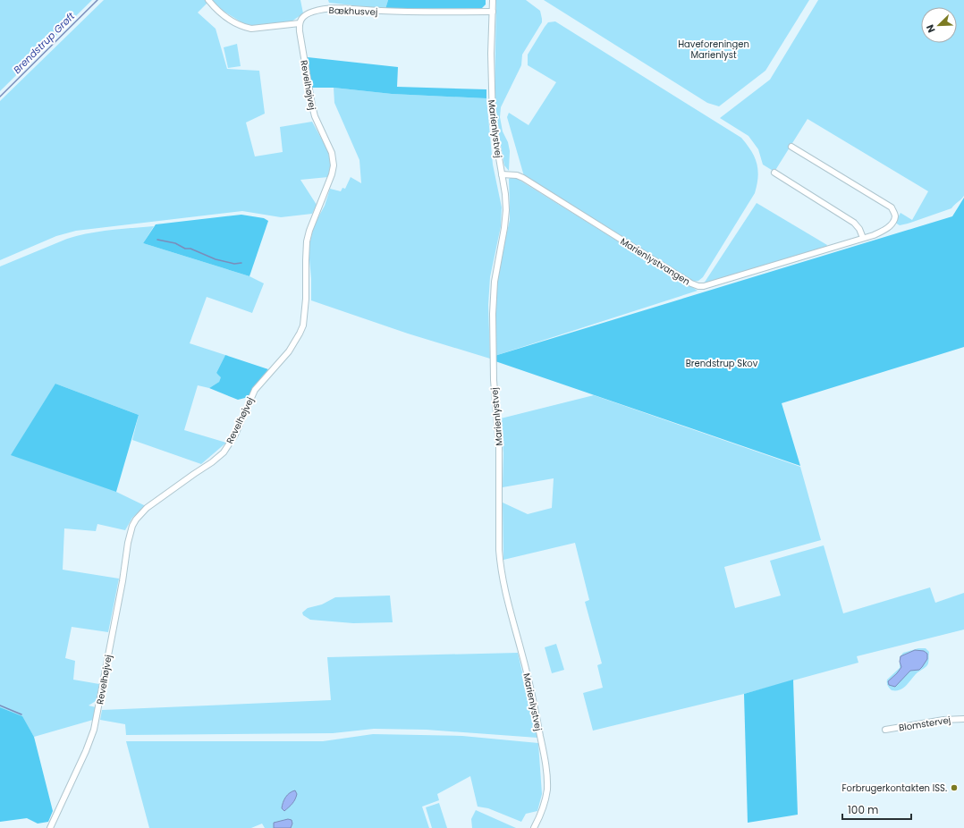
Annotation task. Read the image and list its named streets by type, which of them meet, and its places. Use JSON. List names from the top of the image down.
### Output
{
  "streets": {
    "street": [
      "Bækhusvej",
      "Revelhøjvej",
      "Marienlystvej",
      "Marienlystvangen",
      "Blomstervej"
    ]
  },
  "crossings": [
    ["Bækhusvej", "Revelhøjvej"],
    ["Bækhusvej", "Marienlystvej"],
    ["Marienlystvej", "Marienlystvangen"]
  ],
  "water": ["Brendstrup Grøft"],
  "parks": ["Haveforeningen Marienlyst", "Brendstrup Skov"],
  "places": ["Forbrugerkontakten ISS."],
  "scale_bar": "100 m",
  "north": "bottom left"
}
